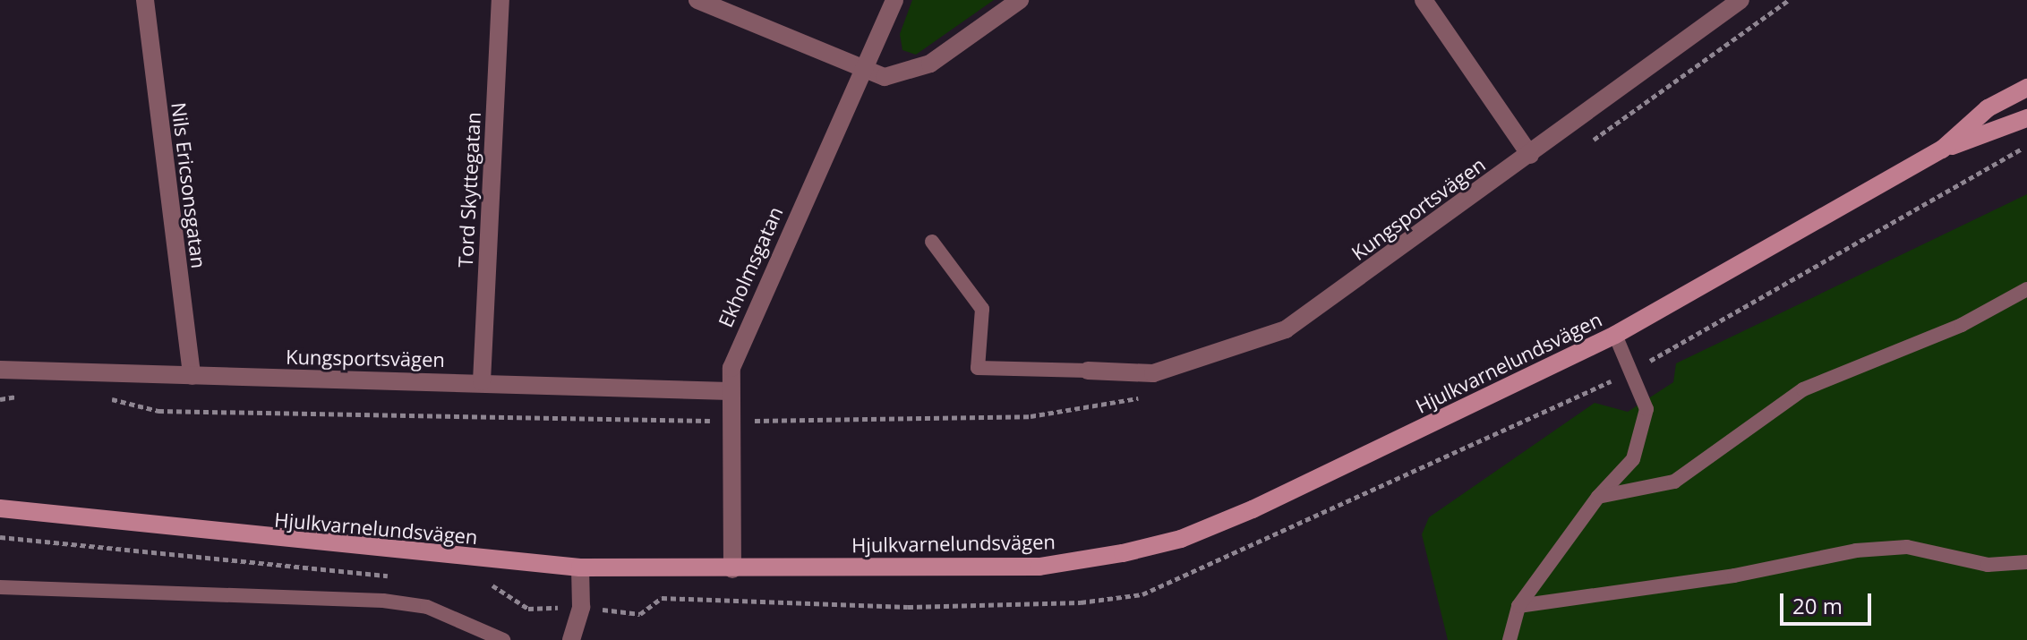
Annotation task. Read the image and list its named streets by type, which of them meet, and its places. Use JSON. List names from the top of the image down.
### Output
{
  "streets": {
    "street": [
      "Nils Ericsonsgatan",
      "Tord Skyttegatan",
      "Kungsportsvägen",
      "Ekholmsgatan",
      "Hjulkvarnelundsvägen"
    ]
  },
  "crossings": [
    ["Nils Ericsonsgatan", "Kungsportsvägen"],
    ["Tord Skyttegatan", "Kungsportsvägen"],
    ["Kungsportsvägen", "Ekholmsgatan"],
    ["Ekholmsgatan", "Hjulkvarnelundsvägen"]
  ],
  "scale_bar": "20 m"
}
